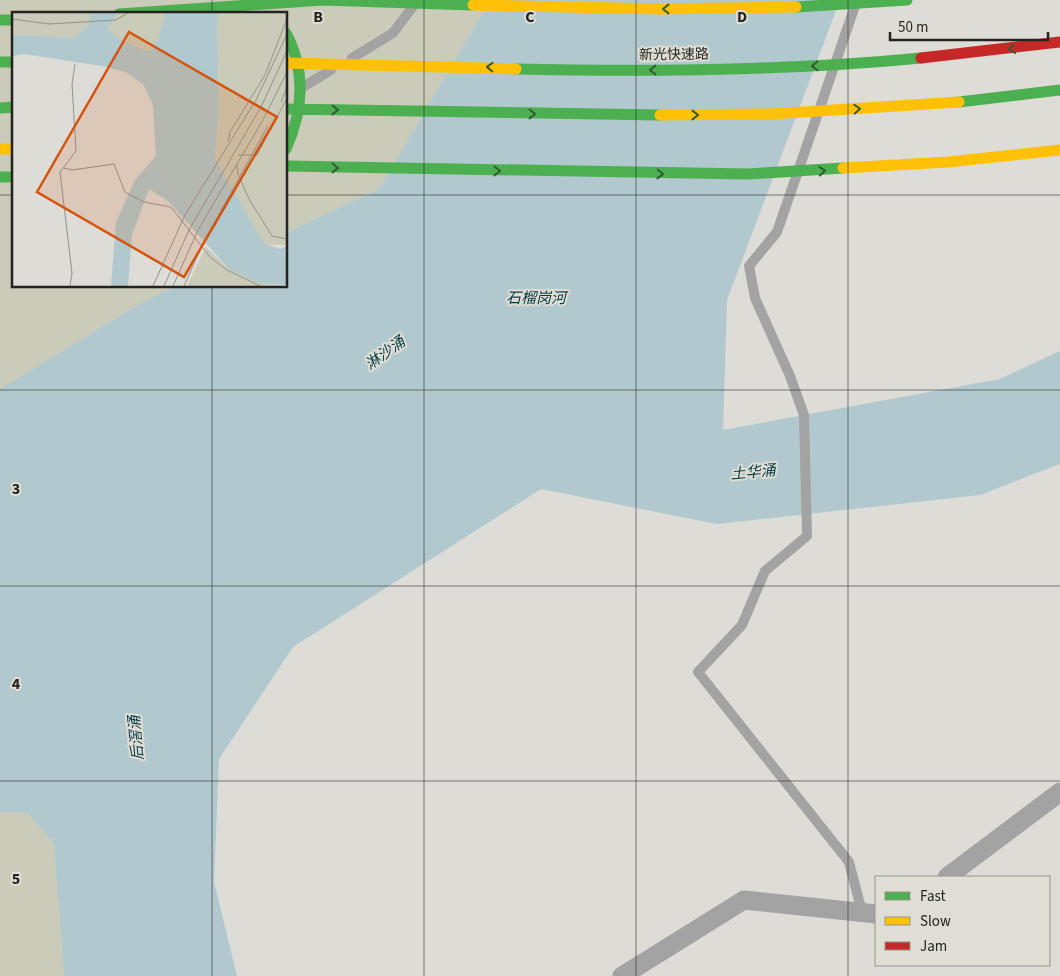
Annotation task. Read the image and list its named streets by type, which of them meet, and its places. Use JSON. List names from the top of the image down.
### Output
{
  "streets": {
    "highway": ["新光快速路"]
  },
  "water": [
    "石榴岗河",
    "淋沙涌",
    "土华涌",
    "后滘涌"
  ],
  "legend": ["Fast", "Slow", "Jam"],
  "scale_bar": "50 m",
  "grid": {
    "columns": ["B", "C", "D"],
    "rows": ["3", "4", "5"]
  }
}
